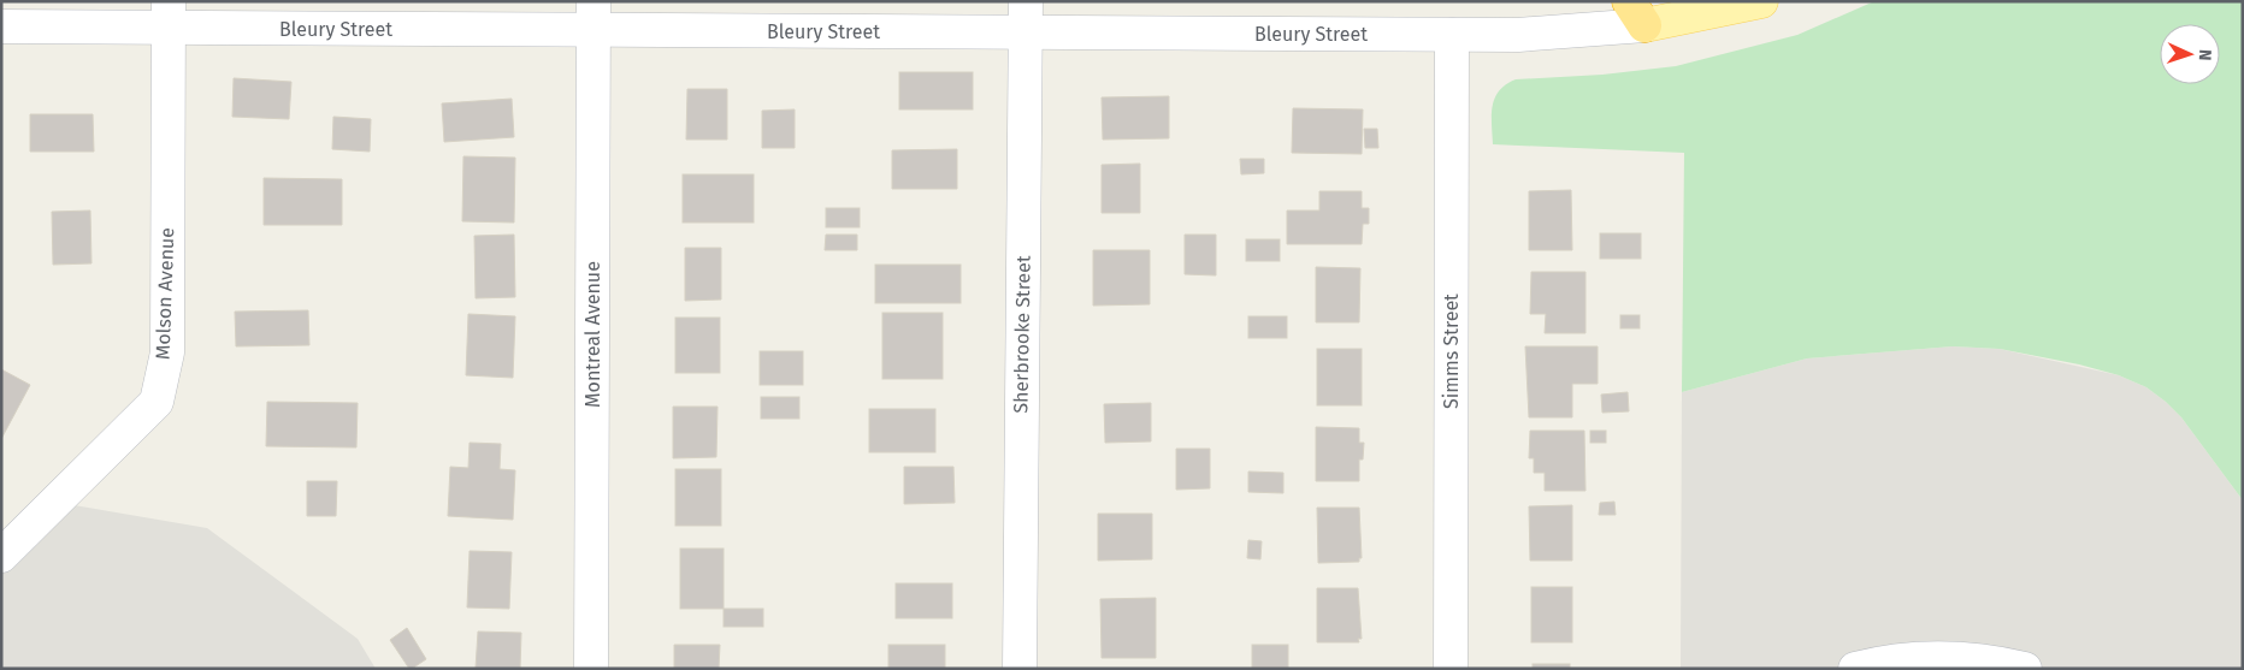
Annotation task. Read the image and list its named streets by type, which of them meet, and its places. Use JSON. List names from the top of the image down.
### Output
{
  "streets": {
    "street": [
      "Bleury Street",
      "Molson Avenue",
      "Montreal Avenue",
      "Sherbrooke Street",
      "Simms Street"
    ]
  },
  "crossings": [
    ["Bleury Street", "Molson Avenue"],
    ["Bleury Street", "Montreal Avenue"],
    ["Bleury Street", "Sherbrooke Street"],
    ["Bleury Street", "Simms Street"]
  ],
  "north": "right"
}
